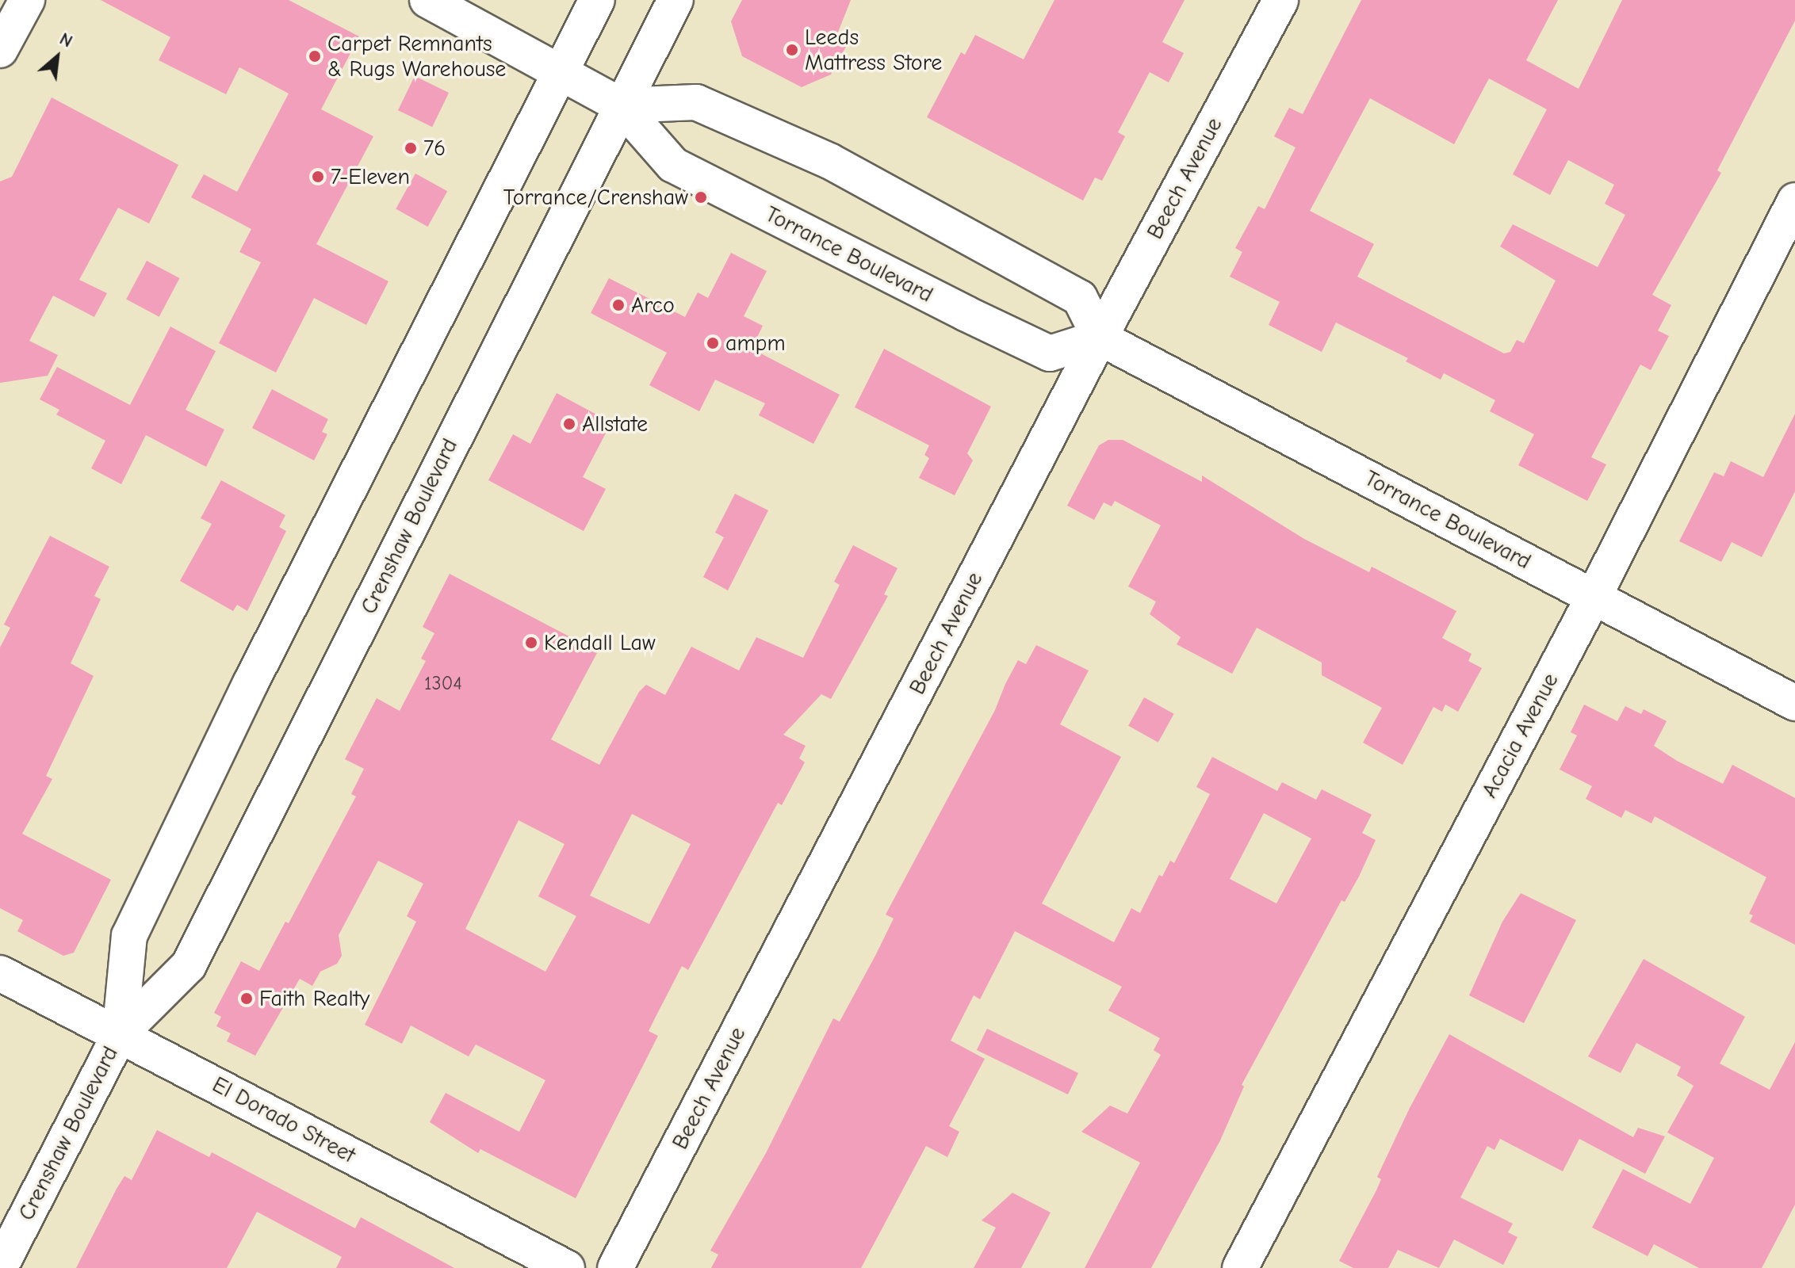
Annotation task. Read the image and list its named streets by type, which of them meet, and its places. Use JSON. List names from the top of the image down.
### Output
{
  "streets": {
    "main road": [
      "Beech Avenue",
      "Torrance Boulevard",
      "Crenshaw Boulevard",
      "Acacia Avenue",
      "El Dorado Street"
    ]
  },
  "crossings": [
    ["Beech Avenue", "Torrance Boulevard"],
    ["Torrance Boulevard", "Crenshaw Boulevard"],
    ["Torrance Boulevard", "Acacia Avenue"],
    ["Crenshaw Boulevard", "El Dorado Street"]
  ],
  "places": [
    "Leeds Mattress Store",
    "Carpet Remnants & Rugs Warehouse",
    "76",
    "7-Eleven",
    "Torrance/Crenshaw",
    "Arco",
    "ampm",
    "Allstate",
    "Kendall Law",
    "Faith Realty"
  ],
  "house_numbers": ["1304"],
  "north": "top right"
}
